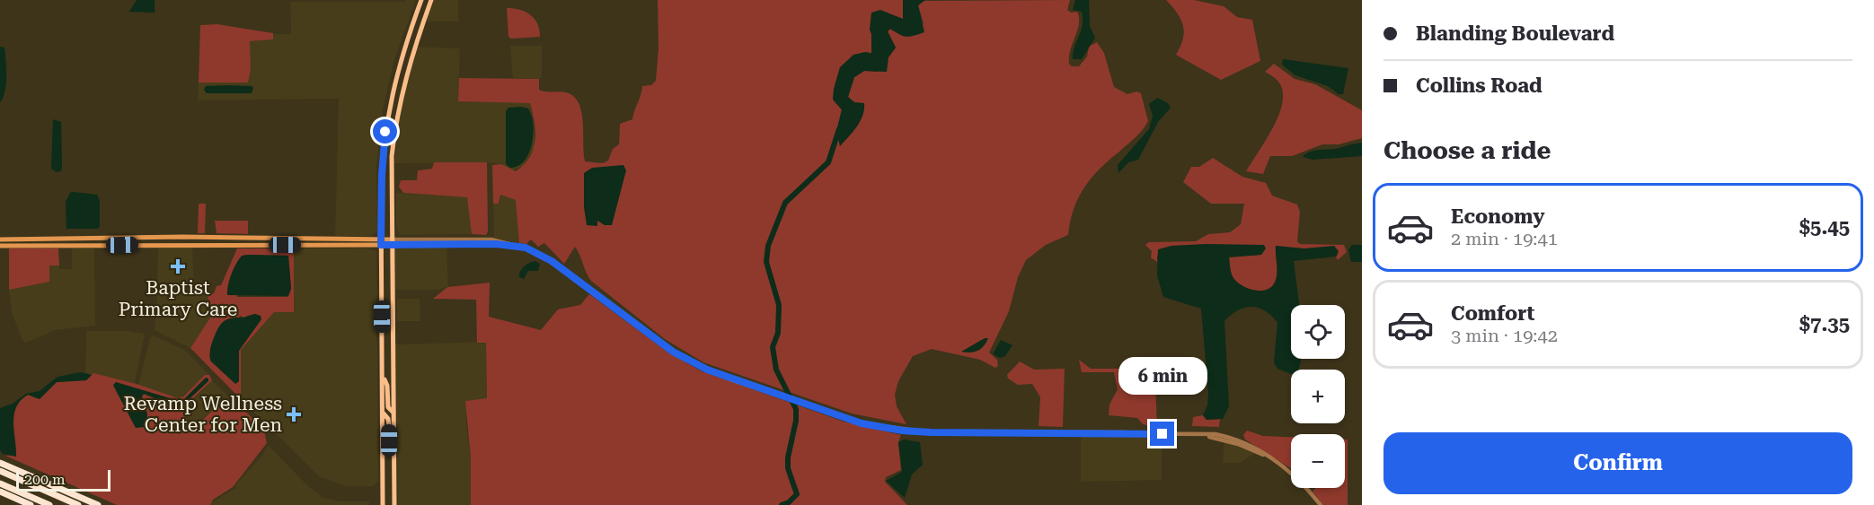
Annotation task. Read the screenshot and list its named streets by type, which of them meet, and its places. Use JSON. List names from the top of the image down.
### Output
{
  "places": {
    "health": ["Baptist Primary Care", "Revamp Wellness Center for Men"]
  },
  "scale_bar": "200 m",
  "page": {
    "banner": ["Blanding Boulevard", "Collins Road"],
    "heading": "Choose a ride",
    "list": [
      {
        "name": "Economy",
        "note": "2 min · 19:41",
        "value": "$5.45"
      },
      {
        "name": "Comfort",
        "note": "3 min · 19:42",
        "value": "$7.35"
      }
    ],
    "map_buttons": ["+", "−"],
    "bubble": "6 min",
    "buttons": "Confirm",
    "scale": "200 m"
  }
}
